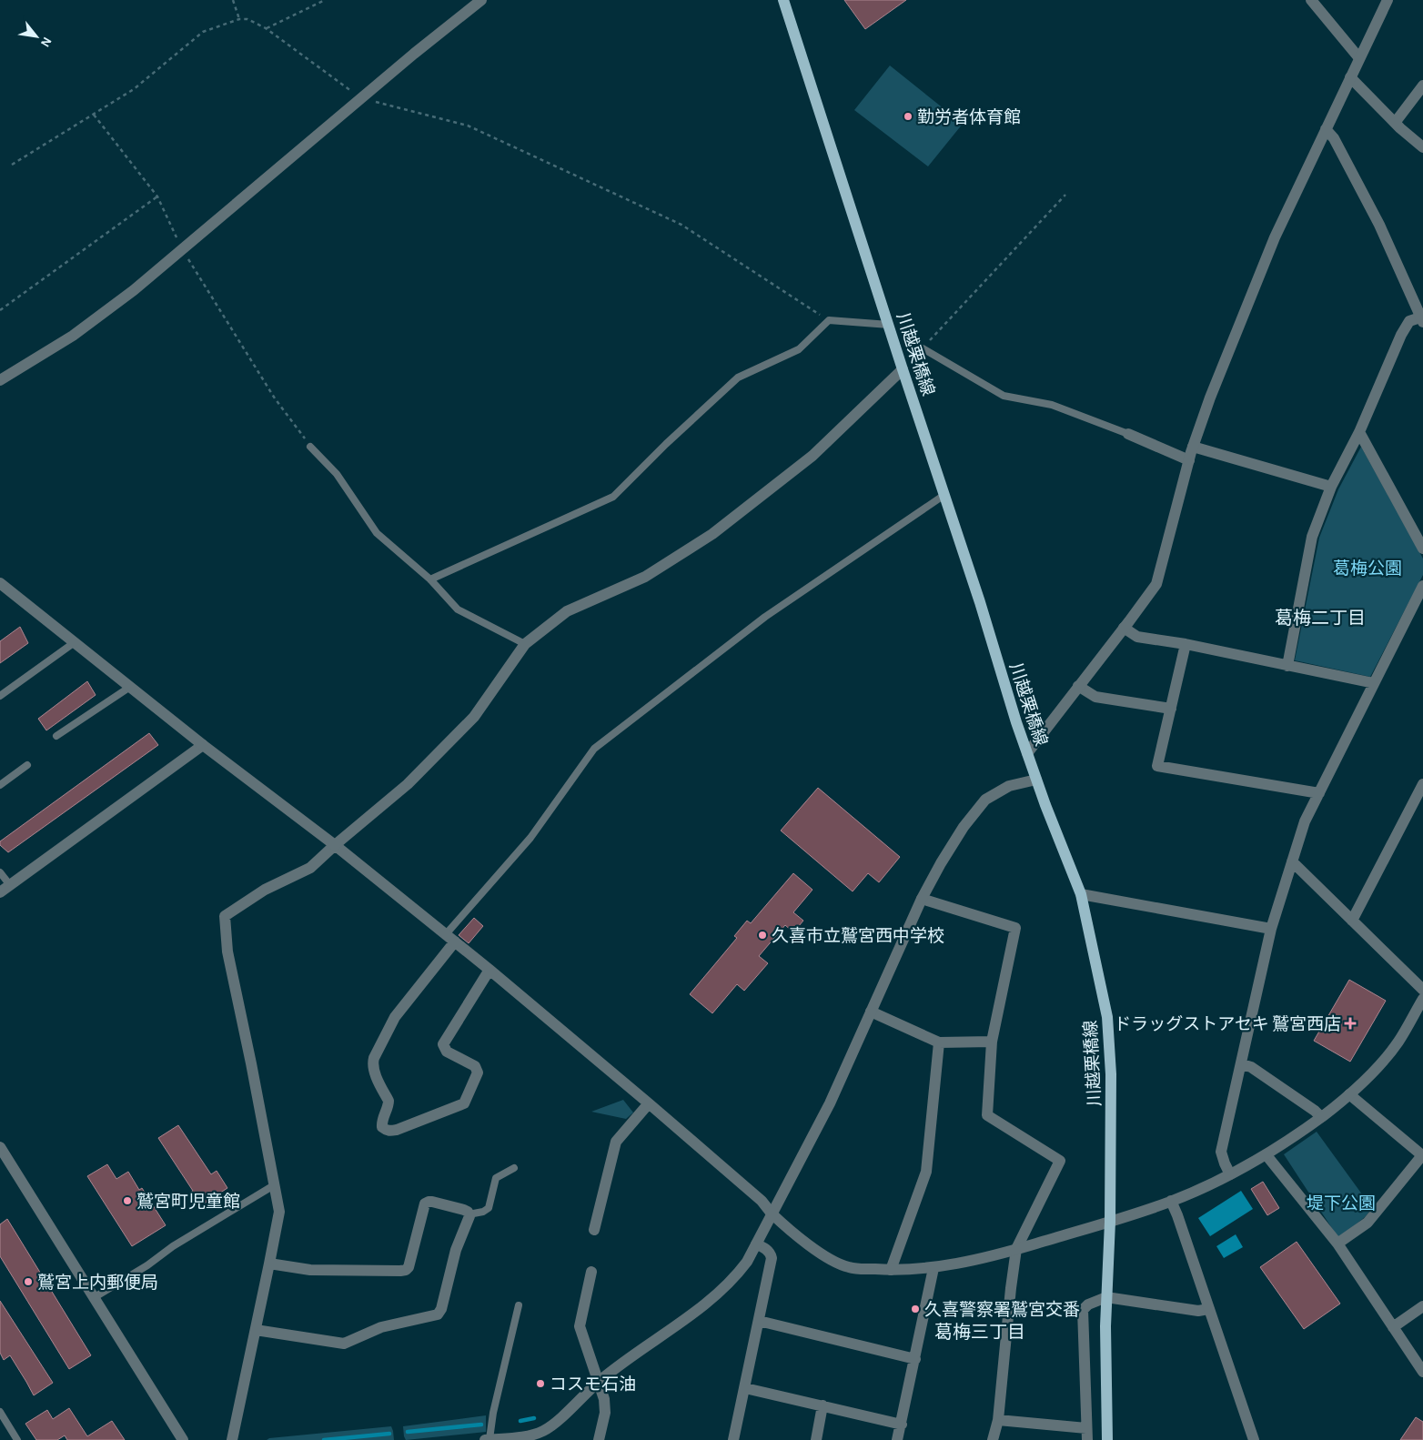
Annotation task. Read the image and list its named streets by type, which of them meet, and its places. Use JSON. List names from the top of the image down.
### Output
{
  "streets": {
    "main road": ["川越栗橋線"]
  },
  "districts": ["葛梅二丁目", "葛梅三丁目"],
  "parks": ["葛梅公園", "堤下公園"],
  "places": {
    "other": [
      "勤労者体育館",
      "久喜市立鷲宮西中学校",
      "鷲宮町児童館",
      "鷲宮上内郵便局",
      "久喜警察署鷲宮交番",
      "コスモ石油"
    ],
    "health": ["ドラッグストアセキ 鷲宮西店"]
  },
  "north": "bottom right"
}
